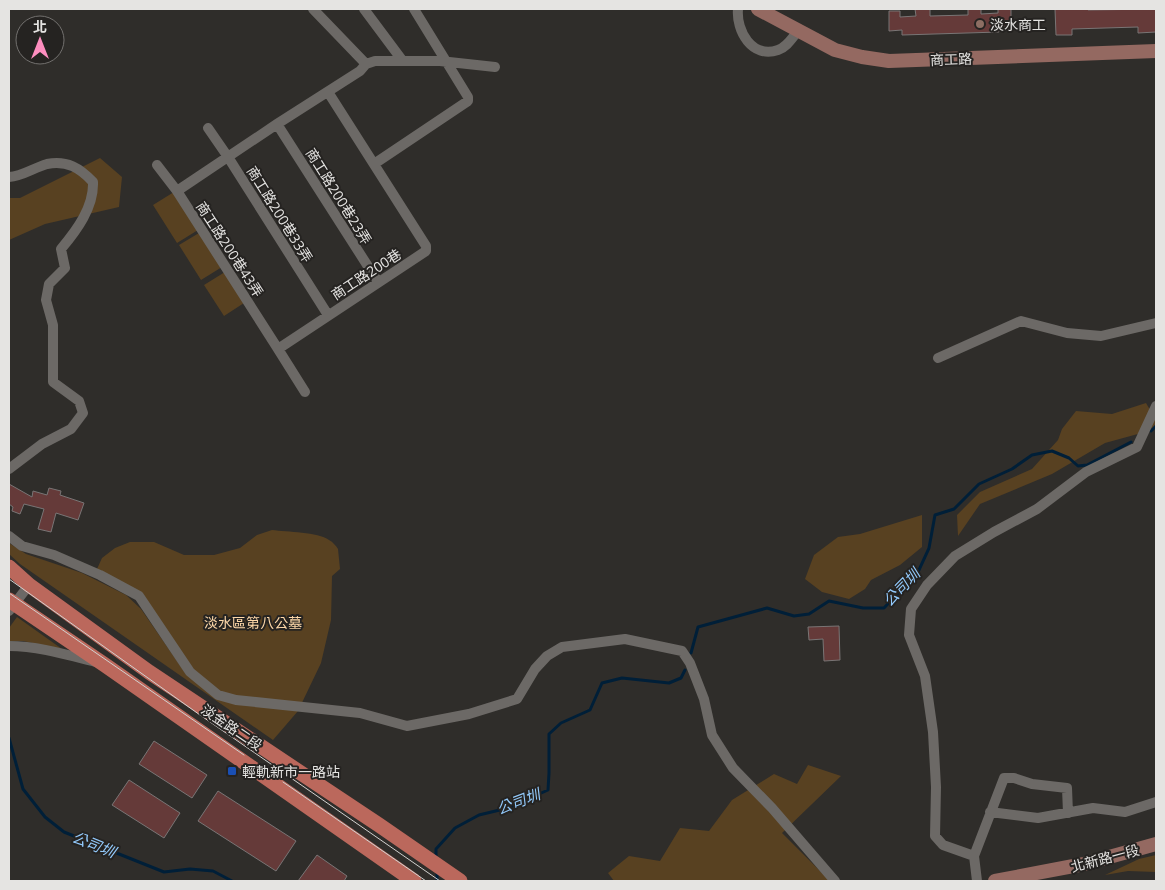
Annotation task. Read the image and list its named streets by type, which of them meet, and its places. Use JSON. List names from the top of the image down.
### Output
{
  "streets": {
    "main road": ["淡金路二段"],
    "street": [
      "商工路",
      "商工路200巷23弄",
      "商工路200巷33弄",
      "商工路200巷43弄",
      "商工路200巷",
      "北新路一段"
    ]
  },
  "crossings": [
    ["商工路200巷23弄", "商工路200巷"],
    ["商工路200巷33弄", "商工路200巷"],
    ["商工路200巷43弄", "商工路200巷"]
  ],
  "water": ["公司圳"],
  "parks": ["淡水區第八公墓"],
  "places": {
    "other": ["淡水商工"],
    "transit": ["輕軌新市一路站"]
  },
  "north": "top"
}
